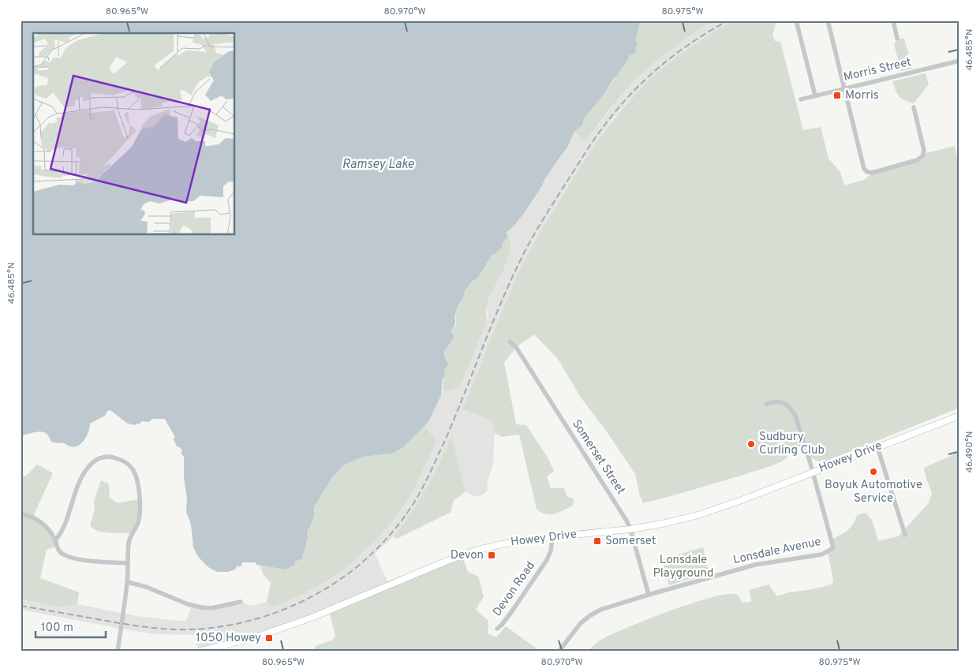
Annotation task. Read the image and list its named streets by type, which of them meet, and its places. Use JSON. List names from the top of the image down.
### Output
{
  "streets": {
    "main road": ["Howey Drive"],
    "street": [
      "Morris Street",
      "Somerset Street",
      "Lonsdale Avenue",
      "Devon Road"
    ]
  },
  "crossings": [
    ["Somerset Street", "Howey Drive"],
    ["Somerset Street", "Lonsdale Avenue"],
    ["Howey Drive", "Lonsdale Avenue"],
    ["Howey Drive", "Devon Road"]
  ],
  "water": ["Ramsey Lake"],
  "parks": ["Lonsdale Playground"],
  "places": {
    "transit": [
      "Morris",
      "Somerset",
      "Devon",
      "1050 Howey"
    ],
    "other": ["Sudbury Curling Club", "Boyuk Automotive Service"]
  },
  "scale_bar": "100 m",
  "coordinates": [
    "80.965°W",
    "80.970°W",
    "80.975°W",
    "46.485°N",
    "46.490°N"
  ]
}
